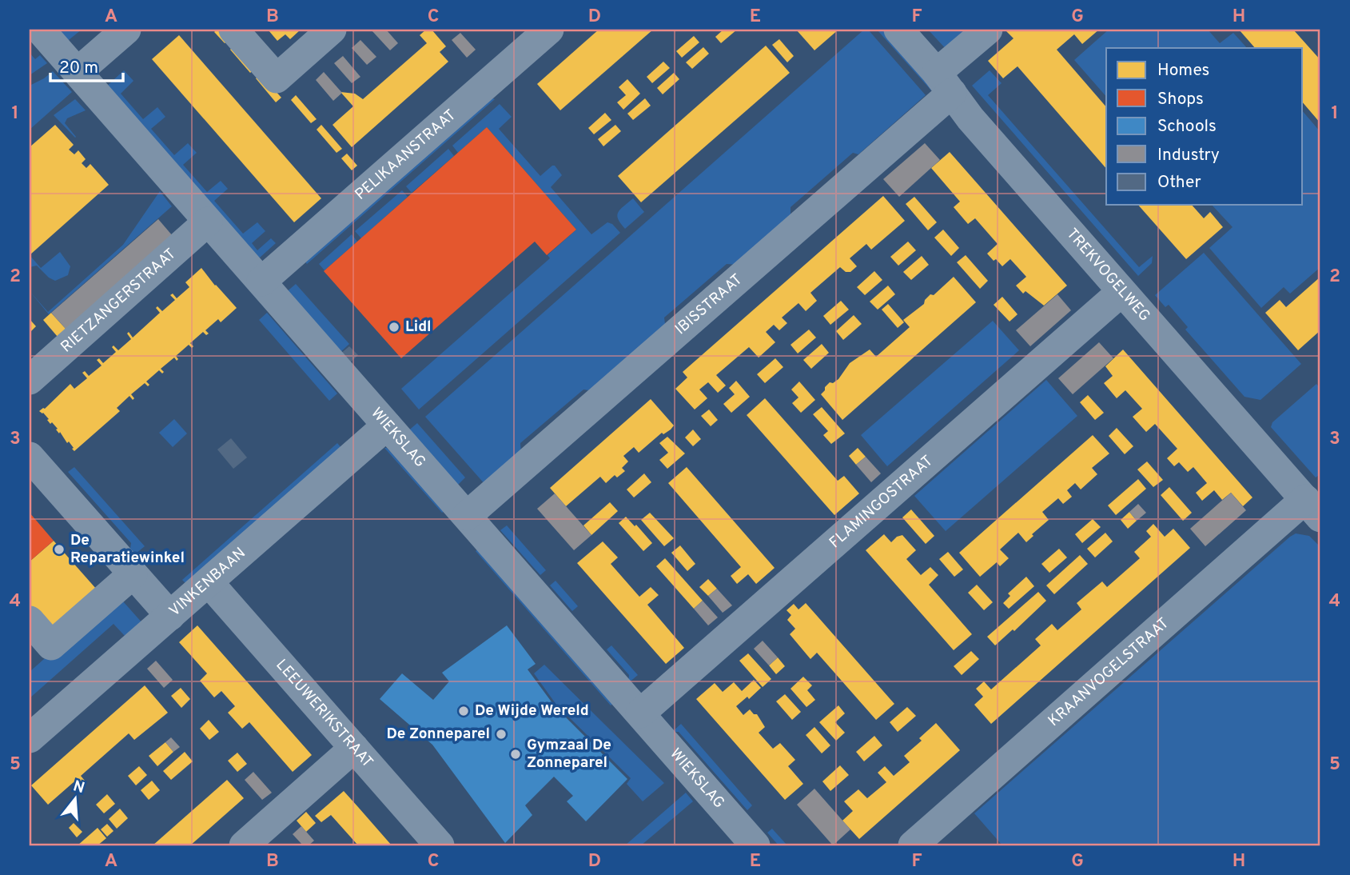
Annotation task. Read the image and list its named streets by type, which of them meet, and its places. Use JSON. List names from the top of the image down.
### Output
{
  "streets": {
    "street": [
      "PELIKAANSTRAAT",
      "TREKVOGELWEG",
      "RIETZANGERSTRAAT",
      "IBISSTRAAT",
      "WIEKSLAG",
      "FLAMINGOSTRAAT",
      "VINKENBAAN",
      "KRAANVOGELSTRAAT",
      "LEEUWERIKSTRAAT"
    ]
  },
  "crossings": [
    ["PELIKAANSTRAAT", "WIEKSLAG"],
    ["TREKVOGELWEG", "IBISSTRAAT"],
    ["TREKVOGELWEG", "FLAMINGOSTRAAT"],
    ["TREKVOGELWEG", "KRAANVOGELSTRAAT"],
    ["RIETZANGERSTRAAT", "WIEKSLAG"],
    ["IBISSTRAAT", "WIEKSLAG"],
    ["WIEKSLAG", "FLAMINGOSTRAAT"],
    ["WIEKSLAG", "VINKENBAAN"],
    ["VINKENBAAN", "LEEUWERIKSTRAAT"]
  ],
  "places": [
    "Lidl",
    "De Reparatiewinkel",
    "De Wijde Wereld",
    "De Zonneparel",
    "Gymzaal De Zonneparel"
  ],
  "legend": [
    "Homes",
    "Shops",
    "Schools",
    "Industry",
    "Other"
  ],
  "scale_bar": "20 m",
  "north": "top",
  "grid": {
    "columns": [
      "A",
      "B",
      "C",
      "D",
      "E",
      "F",
      "G",
      "H"
    ],
    "rows": [
      "1",
      "2",
      "3",
      "4",
      "5"
    ]
  }
}
